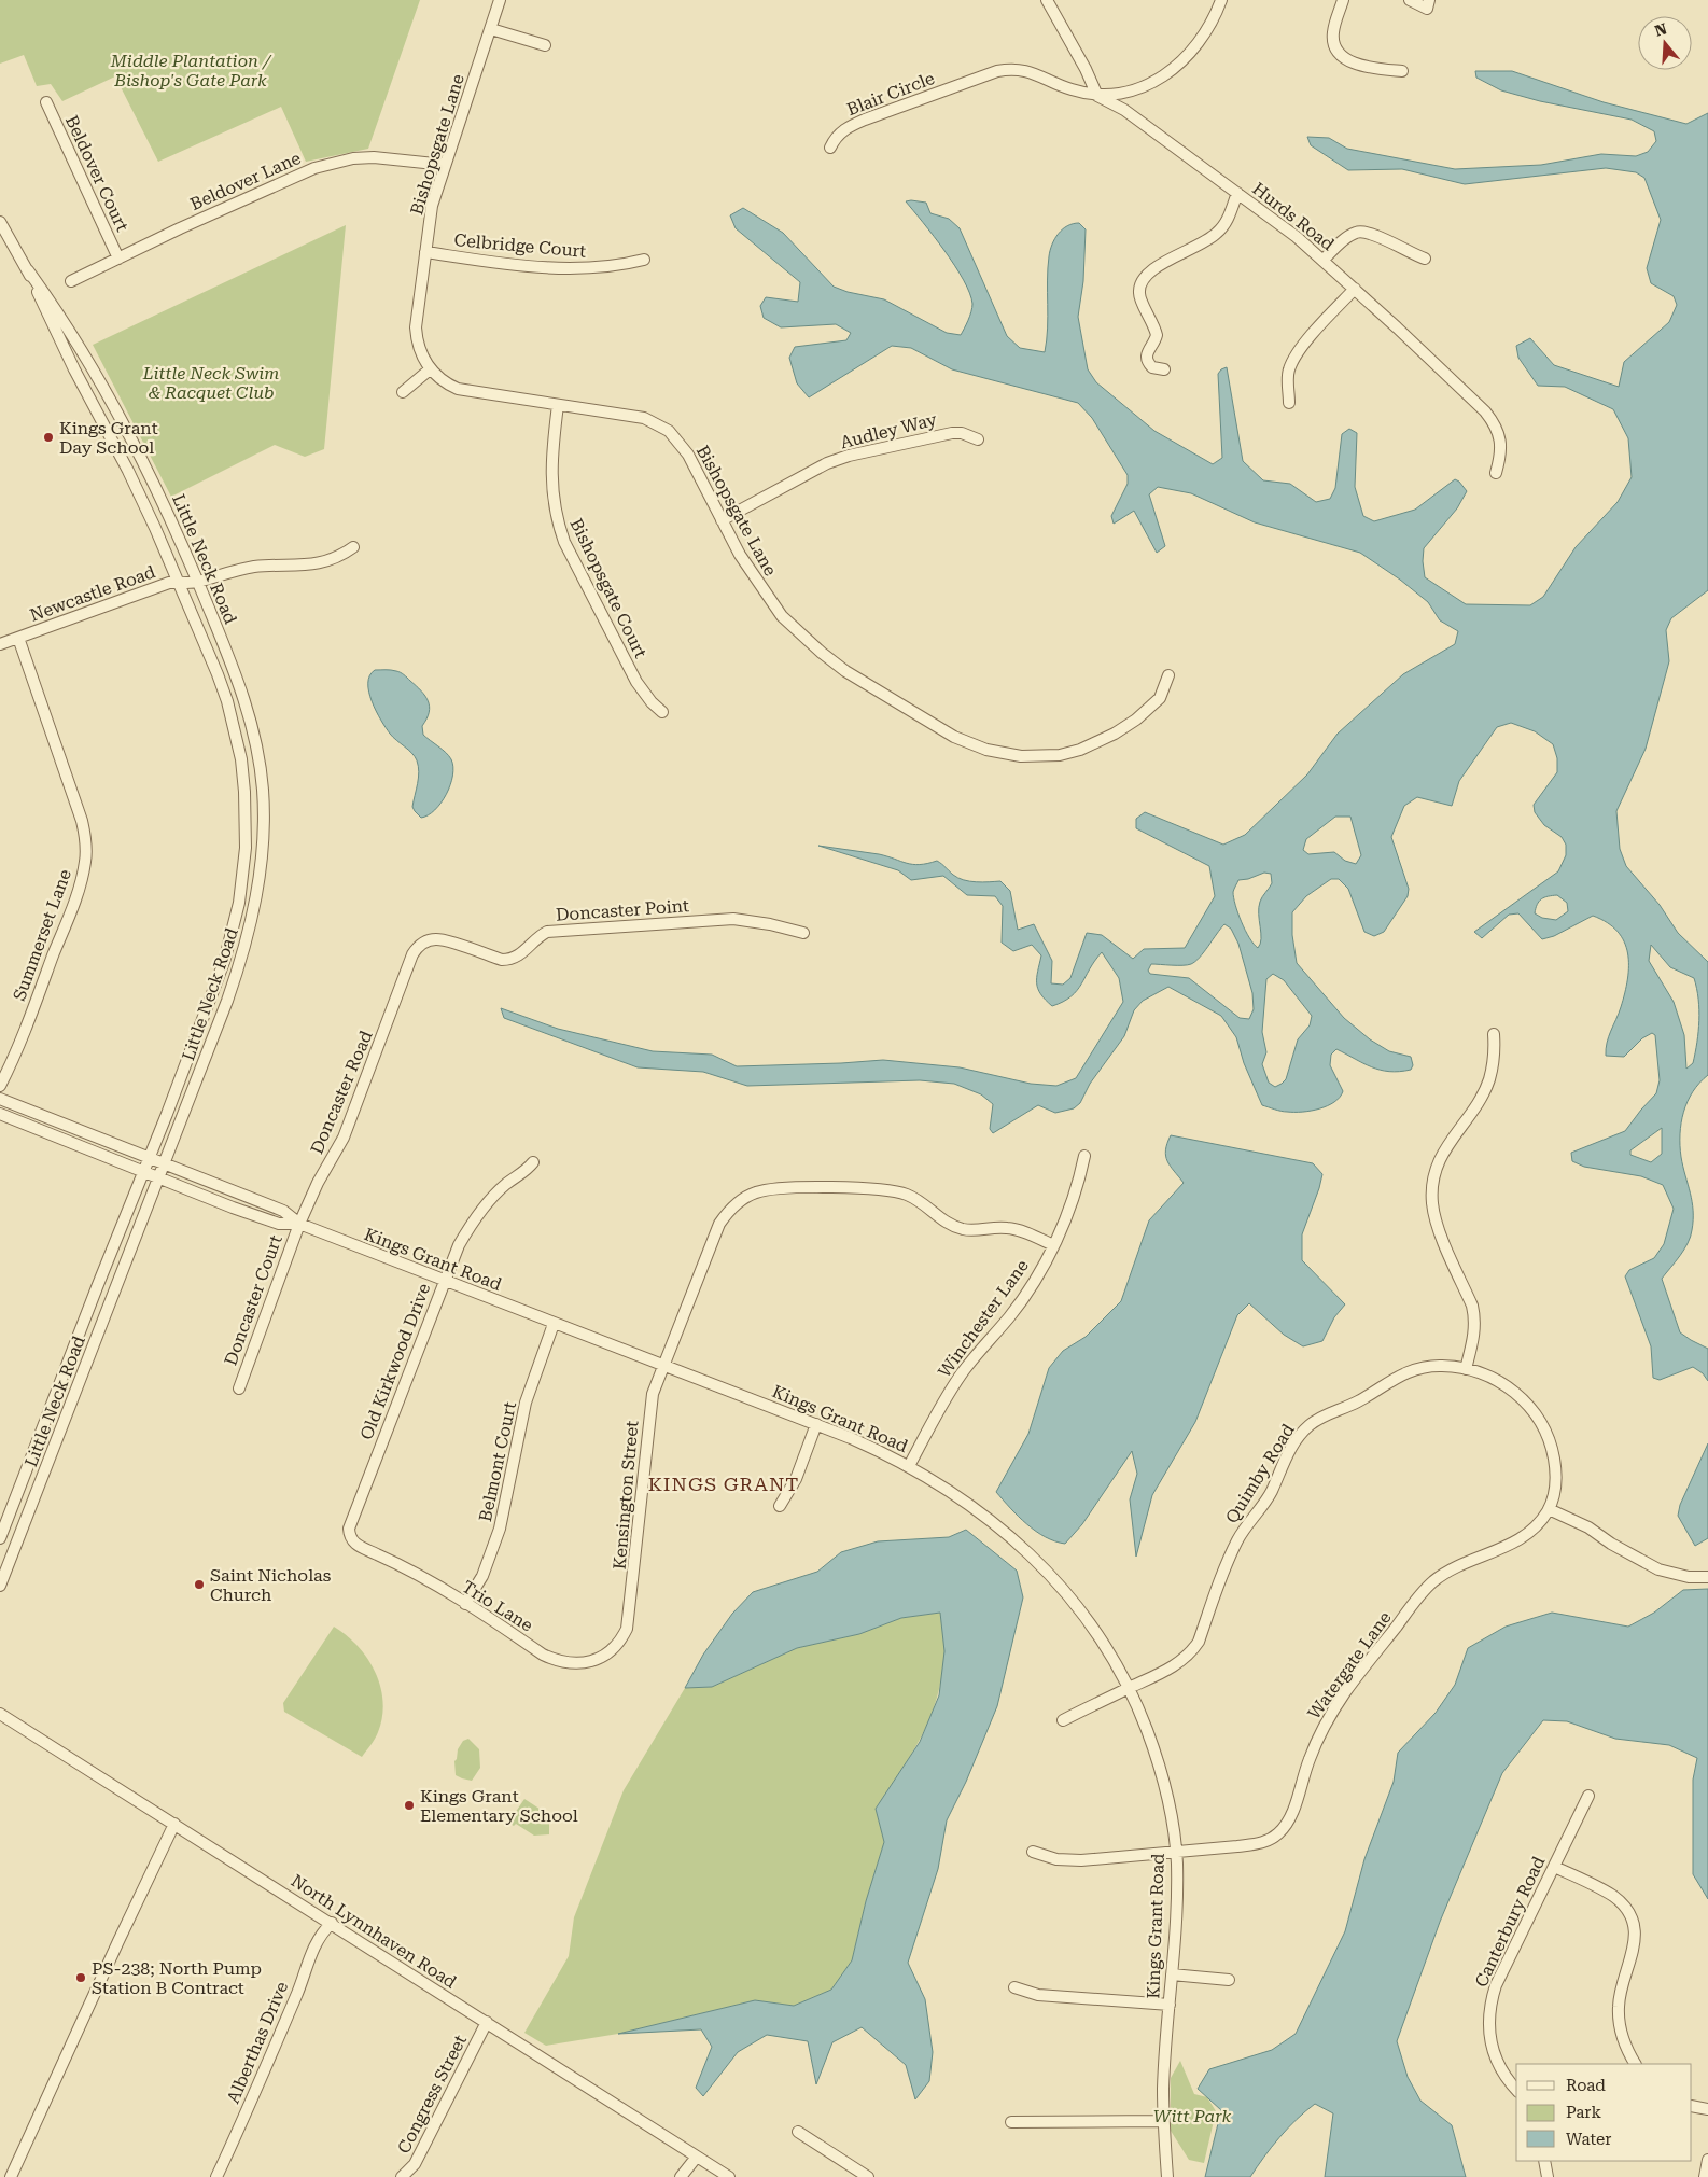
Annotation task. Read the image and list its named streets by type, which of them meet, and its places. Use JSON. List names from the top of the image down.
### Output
{
  "streets": {
    "street": [
      "Blair Circle",
      "Bishopsgate Lane",
      "Beldover Court",
      "Beldover Lane",
      "Hurds Road",
      "Celbridge Court",
      "Audley Way",
      "Little Neck Road",
      "Bishopsgate Court",
      "Newcastle Road",
      "Doncaster Point",
      "Summerset Lane",
      "Doncaster Road",
      "Kings Grant Road",
      "Doncaster Court",
      "Winchester Lane",
      "Old Kirkwood Drive",
      "Belmont Court",
      "Quimby Road",
      "Kensington Street",
      "Trio Lane",
      "Watergate Lane",
      "Canterbury Road",
      "North Lynnhaven Road",
      "Alberthas Drive",
      "Congress Street"
    ]
  },
  "crossings": [
    ["Blair Circle", "Hurds Road"],
    ["Bishopsgate Lane", "Beldover Lane"],
    ["Bishopsgate Lane", "Celbridge Court"],
    ["Bishopsgate Lane", "Audley Way"],
    ["Bishopsgate Lane", "Bishopsgate Court"],
    ["Beldover Court", "Beldover Lane"],
    ["Little Neck Road", "Newcastle Road"],
    ["Little Neck Road", "Kings Grant Road"],
    ["Newcastle Road", "Summerset Lane"],
    ["Doncaster Point", "Doncaster Road"],
    ["Doncaster Road", "Kings Grant Road"],
    ["Doncaster Road", "Doncaster Court"],
    ["Kings Grant Road", "Doncaster Court"],
    ["Kings Grant Road", "Winchester Lane"],
    ["Kings Grant Road", "Old Kirkwood Drive"],
    ["Kings Grant Road", "Belmont Court"],
    ["Kings Grant Road", "Quimby Road"],
    ["Kings Grant Road", "Kensington Street"],
    ["Kings Grant Road", "Watergate Lane"],
    ["Winchester Lane", "Kensington Street"],
    ["Old Kirkwood Drive", "Trio Lane"],
    ["Belmont Court", "Trio Lane"],
    ["Quimby Road", "Watergate Lane"],
    ["Kensington Street", "Trio Lane"],
    ["North Lynnhaven Road", "Alberthas Drive"],
    ["North Lynnhaven Road", "Congress Street"]
  ],
  "districts": ["KINGS GRANT"],
  "parks": ["Middle Plantation / Bishop's Gate Park", "Little Neck Swim & Racquet Club", "Witt Park"],
  "places": [
    "Kings Grant Day School",
    "Saint Nicholas Church",
    "Kings Grant Elementary School",
    "PS-238; North Pump Station B Contract"
  ],
  "legend": ["Road", "Park", "Water"],
  "north": "top"
}
